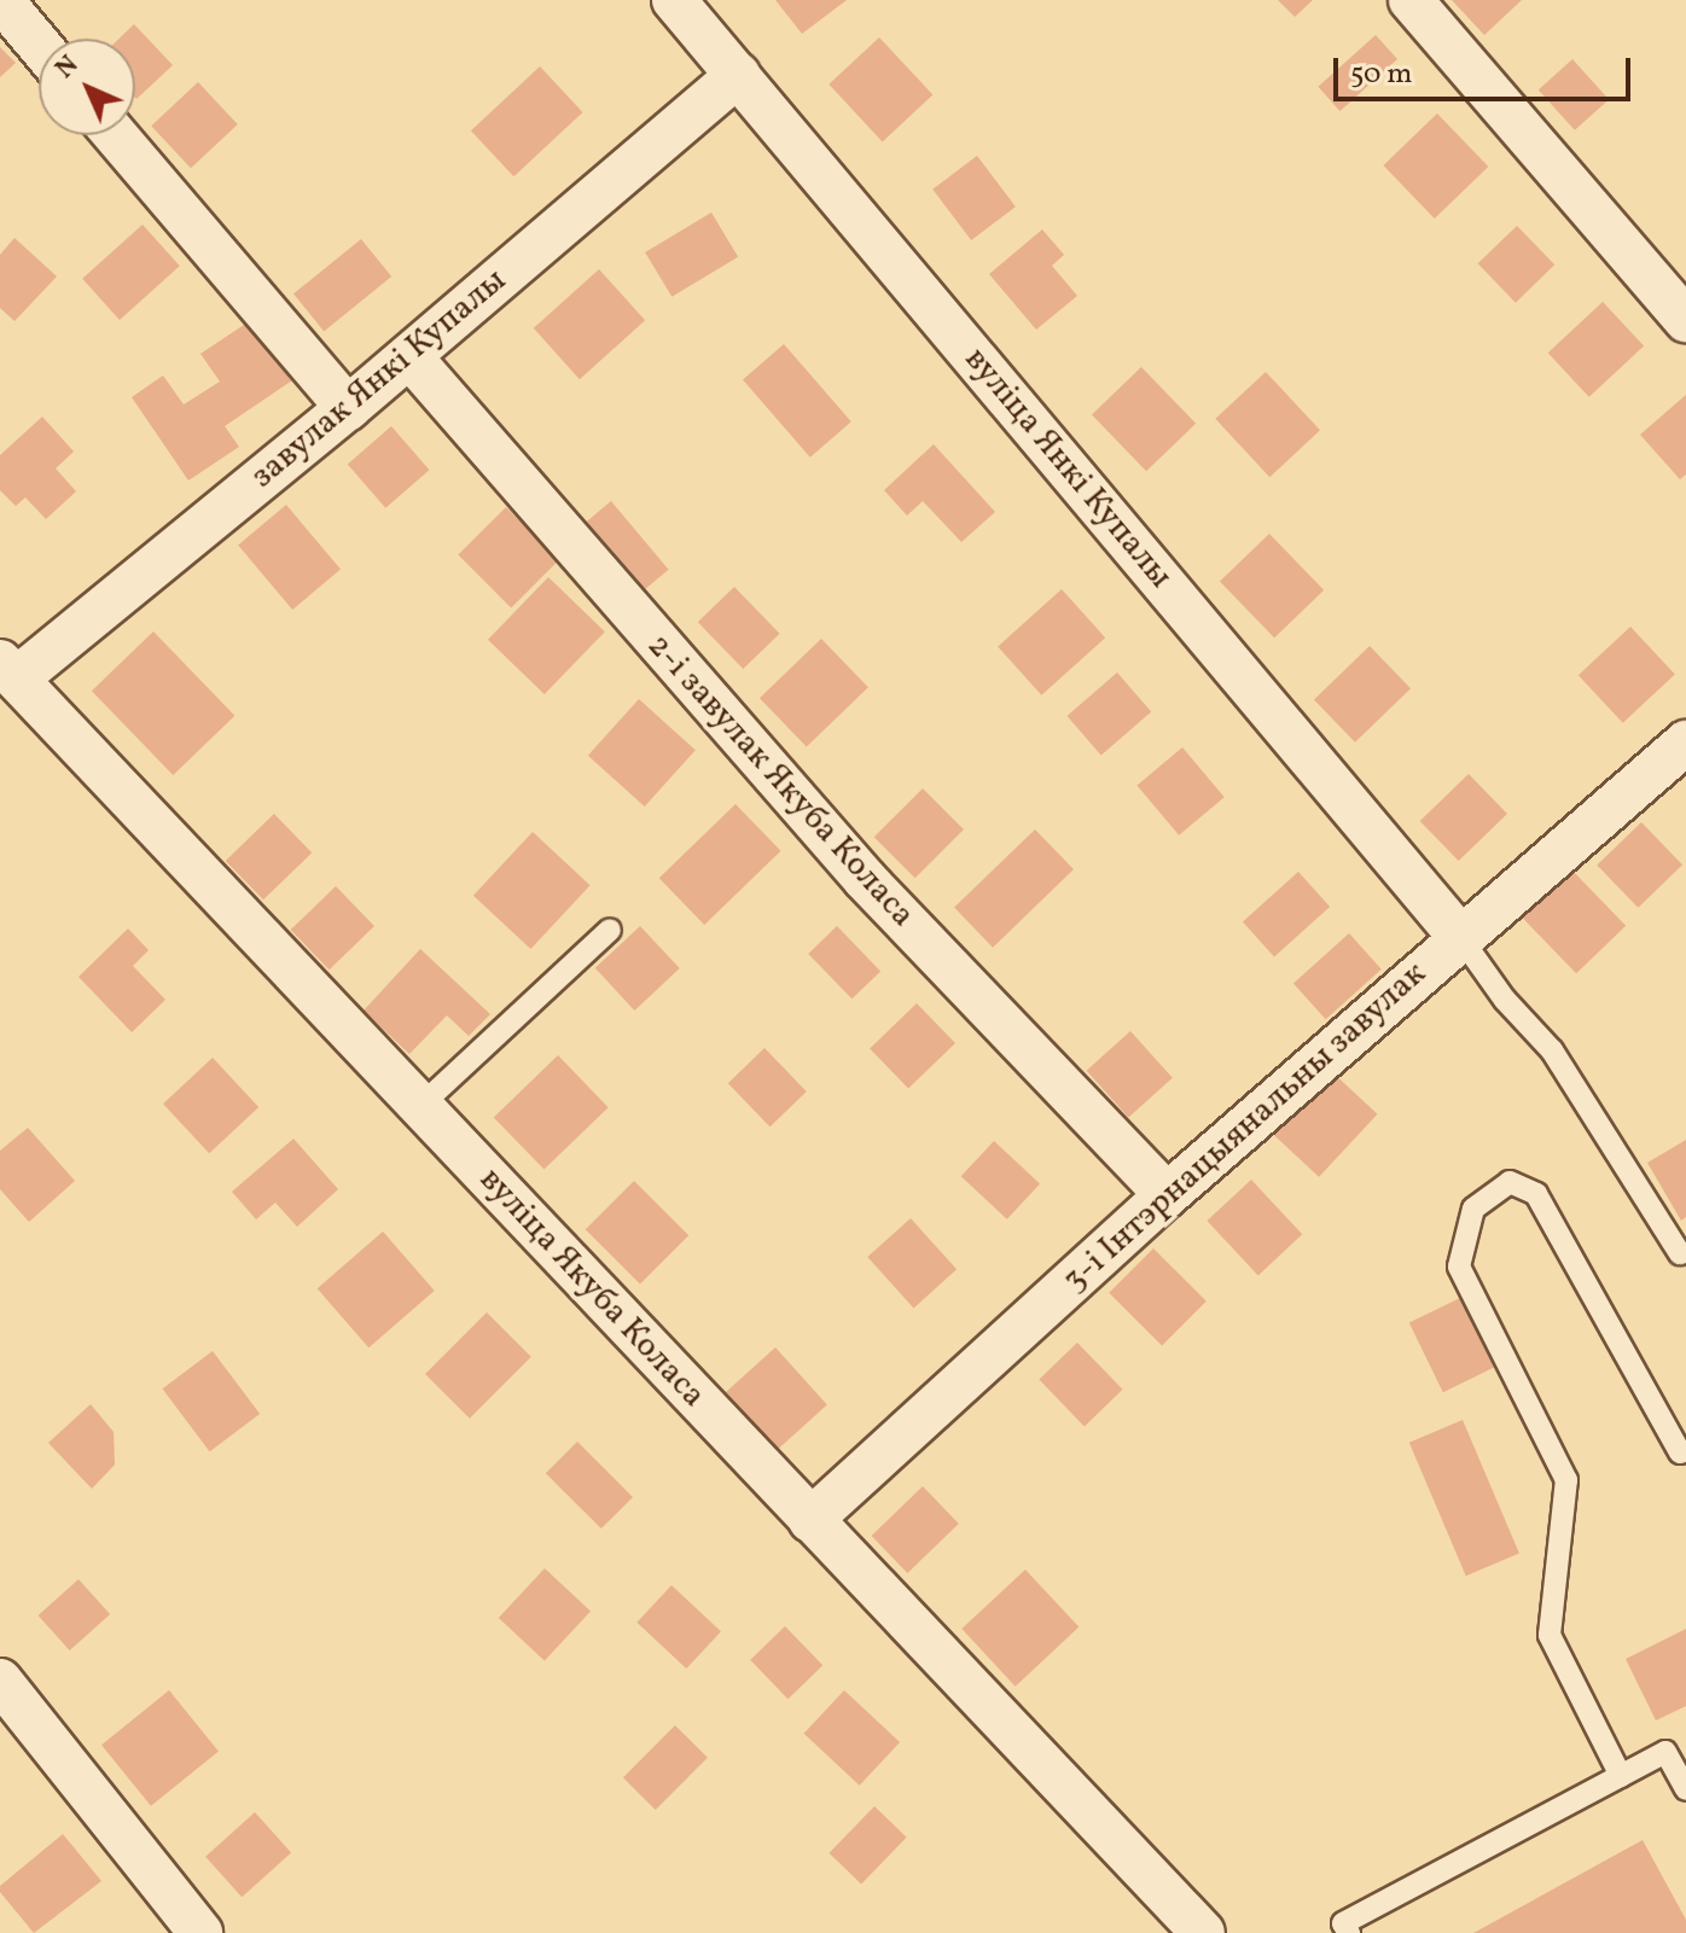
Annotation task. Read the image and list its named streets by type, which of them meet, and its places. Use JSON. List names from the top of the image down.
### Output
{
  "streets": {
    "street": [
      "завулак Янкі Купалы",
      "вуліца Янкі Купалы",
      "2-і завулак Якуба Коласа",
      "3-і Інтэрнацыянальны завулак",
      "вуліца Якуба Коласа"
    ]
  },
  "crossings": [
    ["завулак Янкі Купалы", "вуліца Янкі Купалы"],
    ["завулак Янкі Купалы", "2-і завулак Якуба Коласа"],
    ["завулак Янкі Купалы", "вуліца Якуба Коласа"],
    ["вуліца Янкі Купалы", "3-і Інтэрнацыянальны завулак"],
    ["2-і завулак Якуба Коласа", "3-і Інтэрнацыянальны завулак"],
    ["3-і Інтэрнацыянальны завулак", "вуліца Якуба Коласа"]
  ],
  "scale_bar": "50 m",
  "north": "top left"
}
